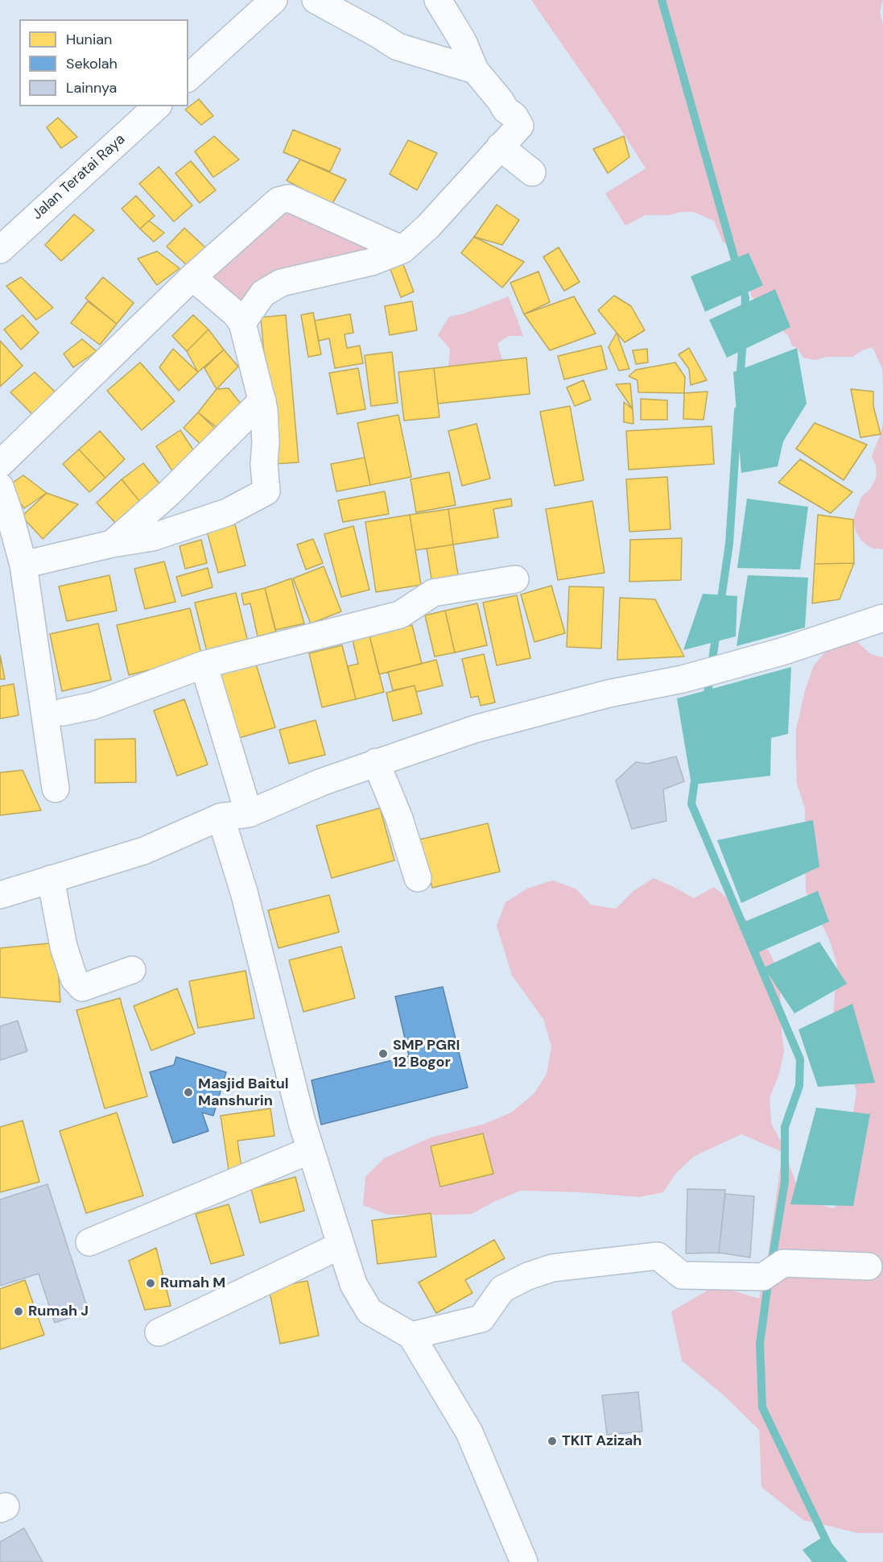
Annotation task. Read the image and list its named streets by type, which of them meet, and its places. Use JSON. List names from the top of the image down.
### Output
{
  "streets": {
    "street": ["Jalan Teratai Raya"]
  },
  "places": [
    "SMP PGRI 12 Bogor",
    "Masjid Baitul Manshurin",
    "Rumah M",
    "Rumah J",
    "TKIT Azizah"
  ],
  "legend": ["Hunian", "Sekolah", "Lainnya"]
}
